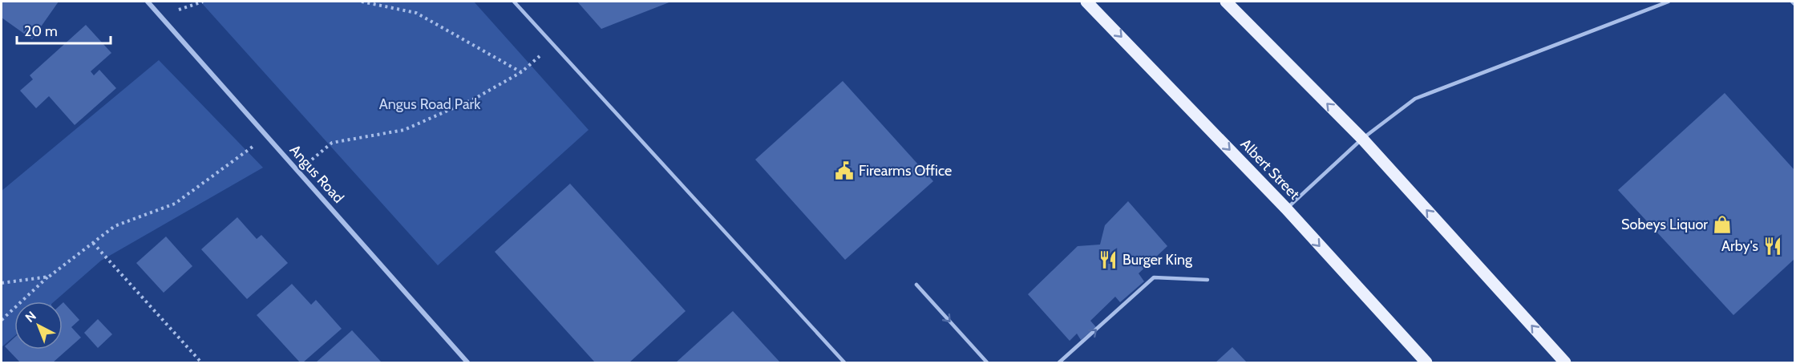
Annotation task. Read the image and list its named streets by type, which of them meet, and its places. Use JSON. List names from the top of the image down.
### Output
{
  "streets": {
    "main road": ["Albert Street"],
    "street": ["Angus Road"]
  },
  "parks": ["Angus Road Park"],
  "places": {
    "public building": ["Firearms Office"],
    "shop": ["Sobeys Liquor"],
    "restaurant": ["Arby's", "Burger King"]
  },
  "scale_bar": "20 m",
  "north": "top left"
}
